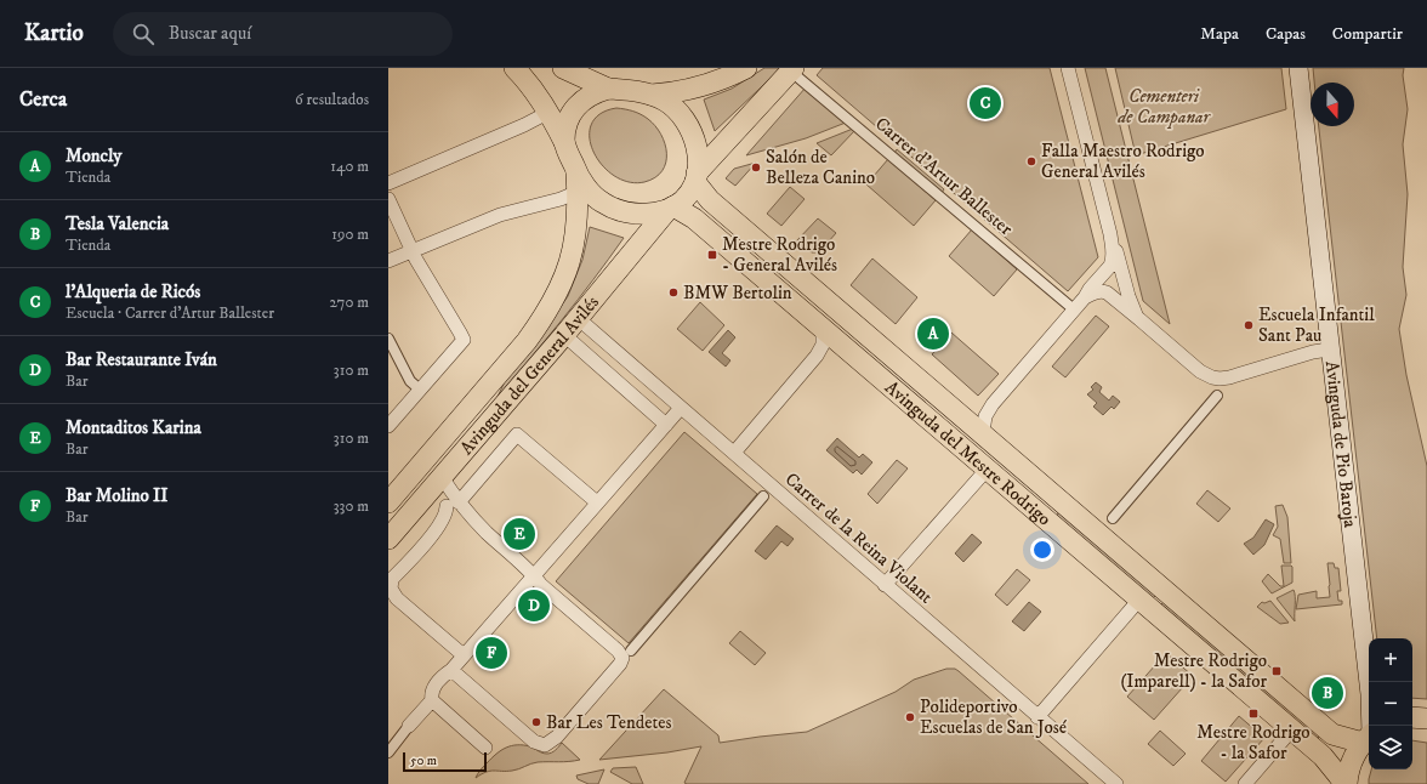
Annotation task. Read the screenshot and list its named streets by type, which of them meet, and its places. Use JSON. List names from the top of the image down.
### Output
{
  "streets": {
    "main road": ["Avinguda del General Avilés", "Avinguda de Pio Baroja", "Avinguda del Mestre Rodrigo"],
    "street": ["Carrer d'Artur Ballester", "Carrer de la Reina Violant"]
  },
  "crossings": [
    ["Avinguda del General Avilés", "Avinguda del Mestre Rodrigo"],
    ["Avinguda del General Avilés", "Carrer de la Reina Violant"]
  ],
  "parks": ["Cementeri de Campanar"],
  "places": {
    "other": [
      "Falla Maestro Rodrigo General Avilés",
      "Salón de Belleza Canino",
      "BMW Bertolin",
      "Escuela Infantil Sant Pau",
      "Polideportivo Escuelas de San José",
      "Bar Les Tendetes"
    ],
    "transit": ["Mestre Rodrigo - General Avilés", "Mestre Rodrigo (Imparell) - la Safor", "Mestre Rodrigo - la Safor"]
  },
  "scale_bar": "50 m",
  "north": "bottom",
  "page": {
    "header": "Kartio",
    "search": "Buscar aquí",
    "nav": ["Mapa", "Capas", "Compartir"],
    "heading": ["Cerca", "6 resultados"],
    "pins": [
      "C",
      "A",
      "E",
      "D",
      "F",
      "B"
    ],
    "list": [
      {
        "mark": "A",
        "name": "Moncly",
        "note": "Tienda",
        "value": "140 m"
      },
      {
        "mark": "B",
        "name": "Tesla Valencia",
        "note": "Tienda",
        "value": "190 m"
      },
      {
        "mark": "C",
        "name": "l'Alqueria de Ricós",
        "note": "Escuela · Carrer d'Artur Ballester",
        "value": "270 m"
      },
      {
        "mark": "D",
        "name": "Bar Restaurante Iván",
        "note": "Bar",
        "value": "310 m"
      },
      {
        "mark": "E",
        "name": "Montaditos Karina",
        "note": "Bar",
        "value": "310 m"
      },
      {
        "mark": "F",
        "name": "Bar Molino II",
        "note": "Bar",
        "value": "330 m"
      }
    ],
    "map_buttons": ["+", "−"],
    "scale": "50 m"
  }
}
